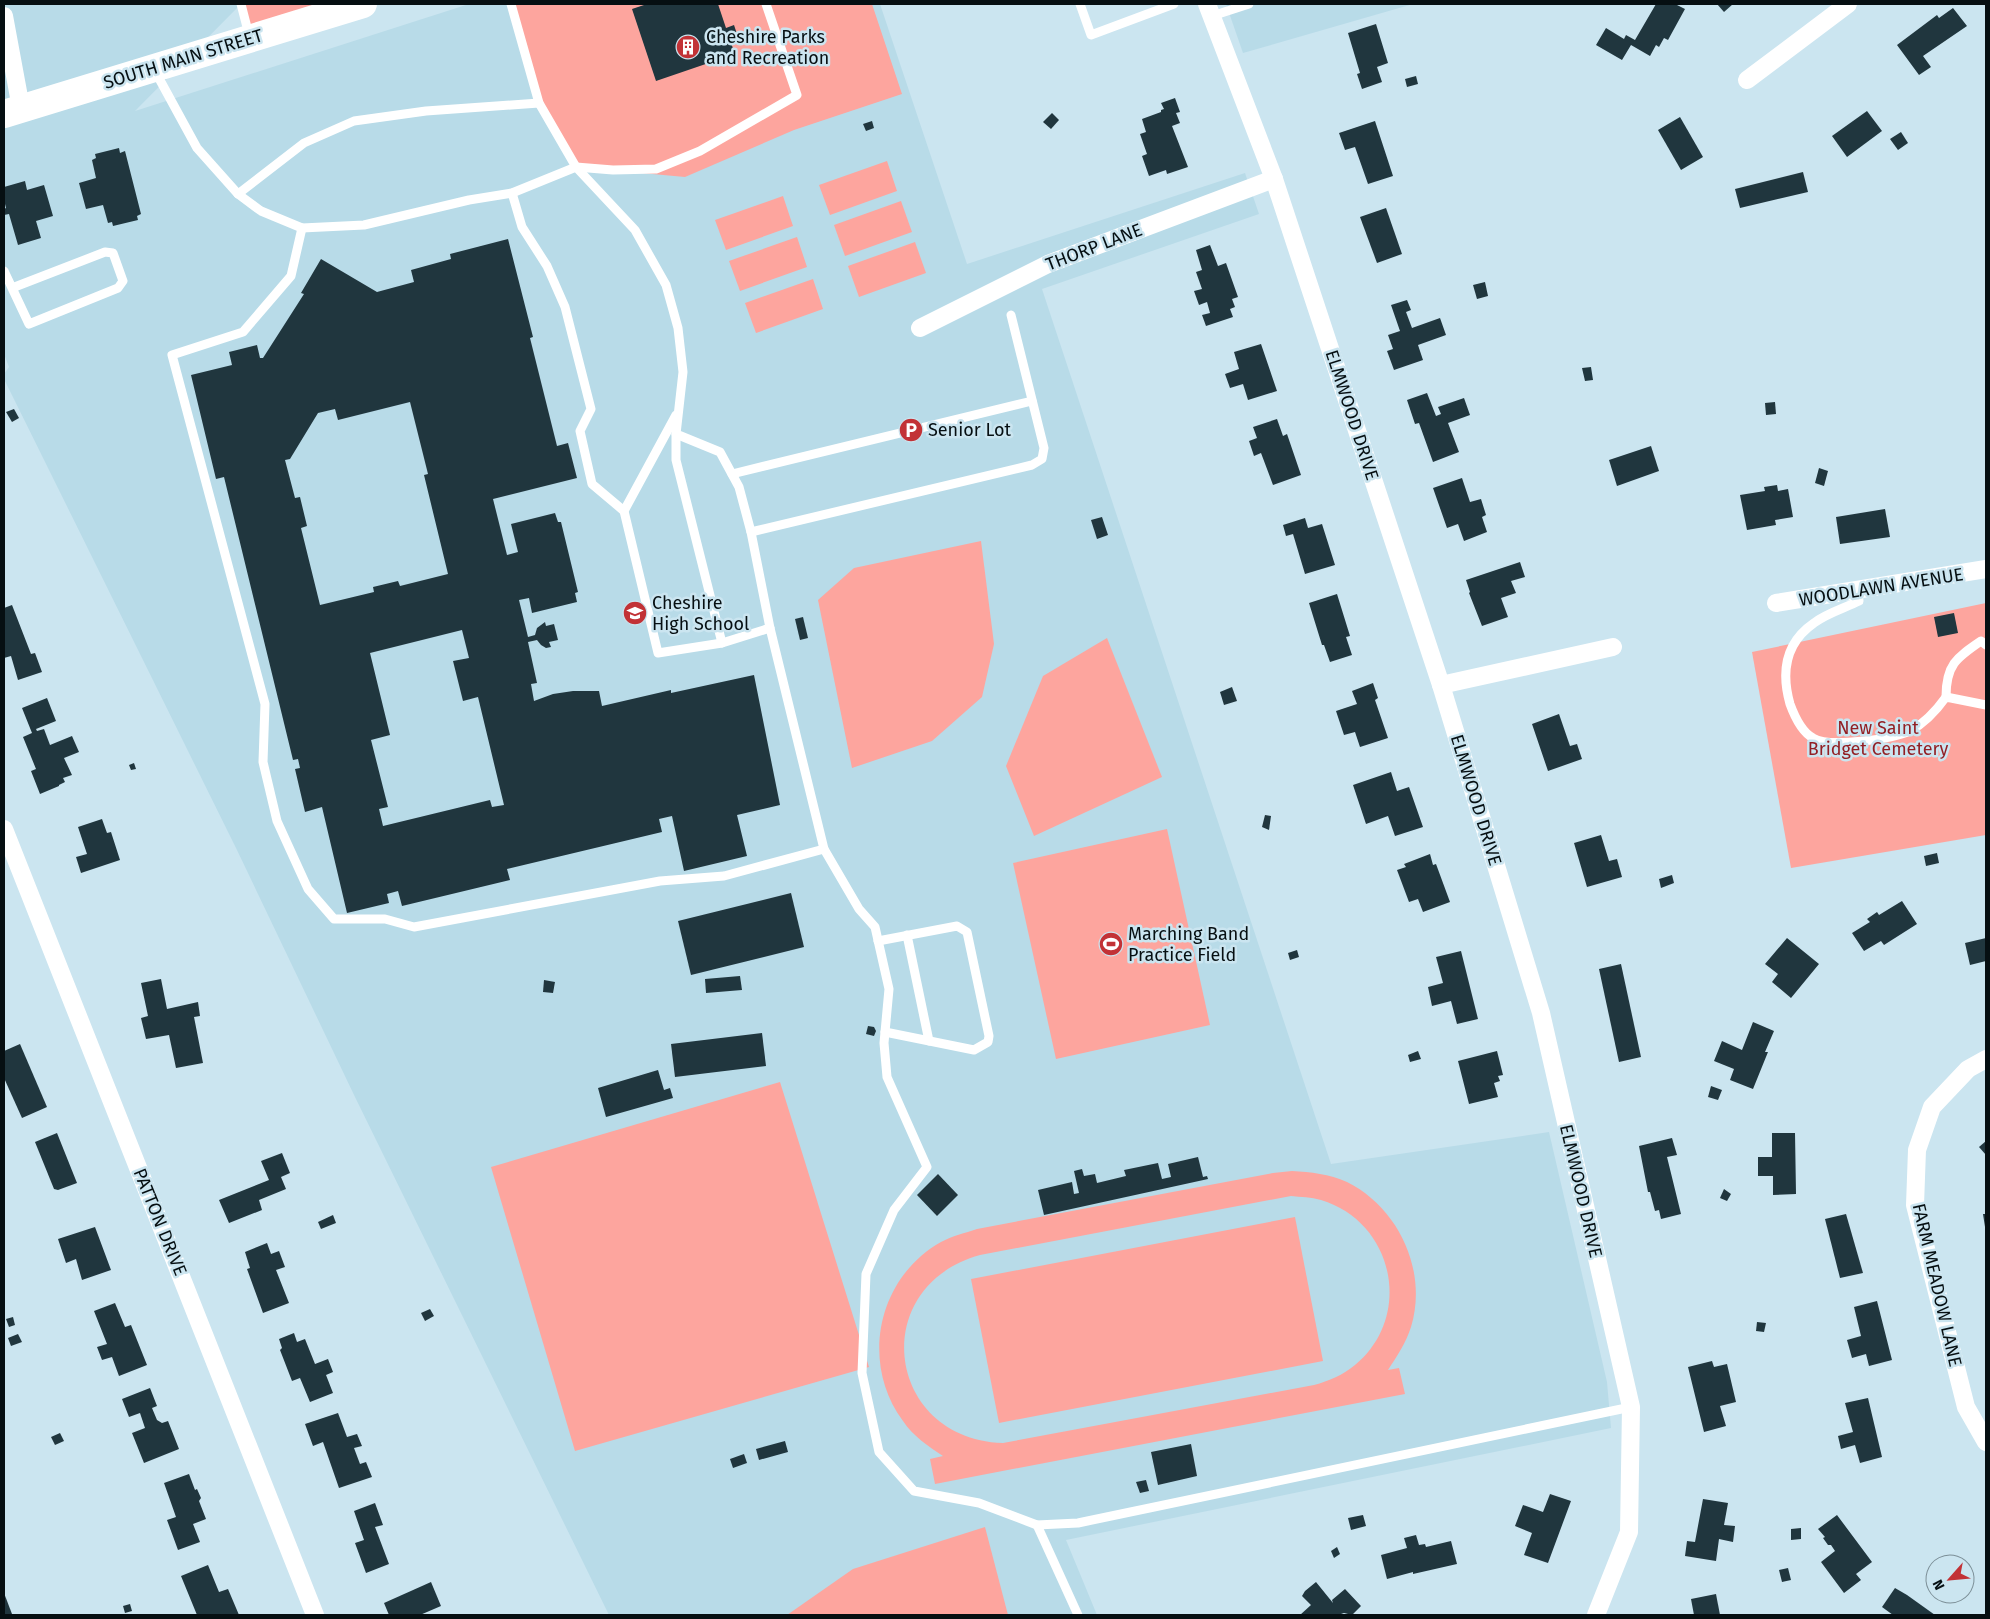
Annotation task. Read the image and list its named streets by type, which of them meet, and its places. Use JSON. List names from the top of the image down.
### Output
{
  "streets": {
    "highway": ["SOUTH MAIN STREET"],
    "street": [
      "THORP LANE",
      "ELMWOOD DRIVE",
      "WOODLAWN AVENUE",
      "PATTON DRIVE",
      "FARM MEADOW LANE"
    ]
  },
  "crossings": [
    ["THORP LANE", "ELMWOOD DRIVE"]
  ],
  "parks": ["New Saint Bridget Cemetery"],
  "places": {
    "building": ["Cheshire Parks and Recreation"],
    "parking": ["Senior Lot"],
    "school or university": ["Cheshire High School"],
    "sports": ["Marching Band Practice Field"]
  },
  "north": "bottom left"
}
